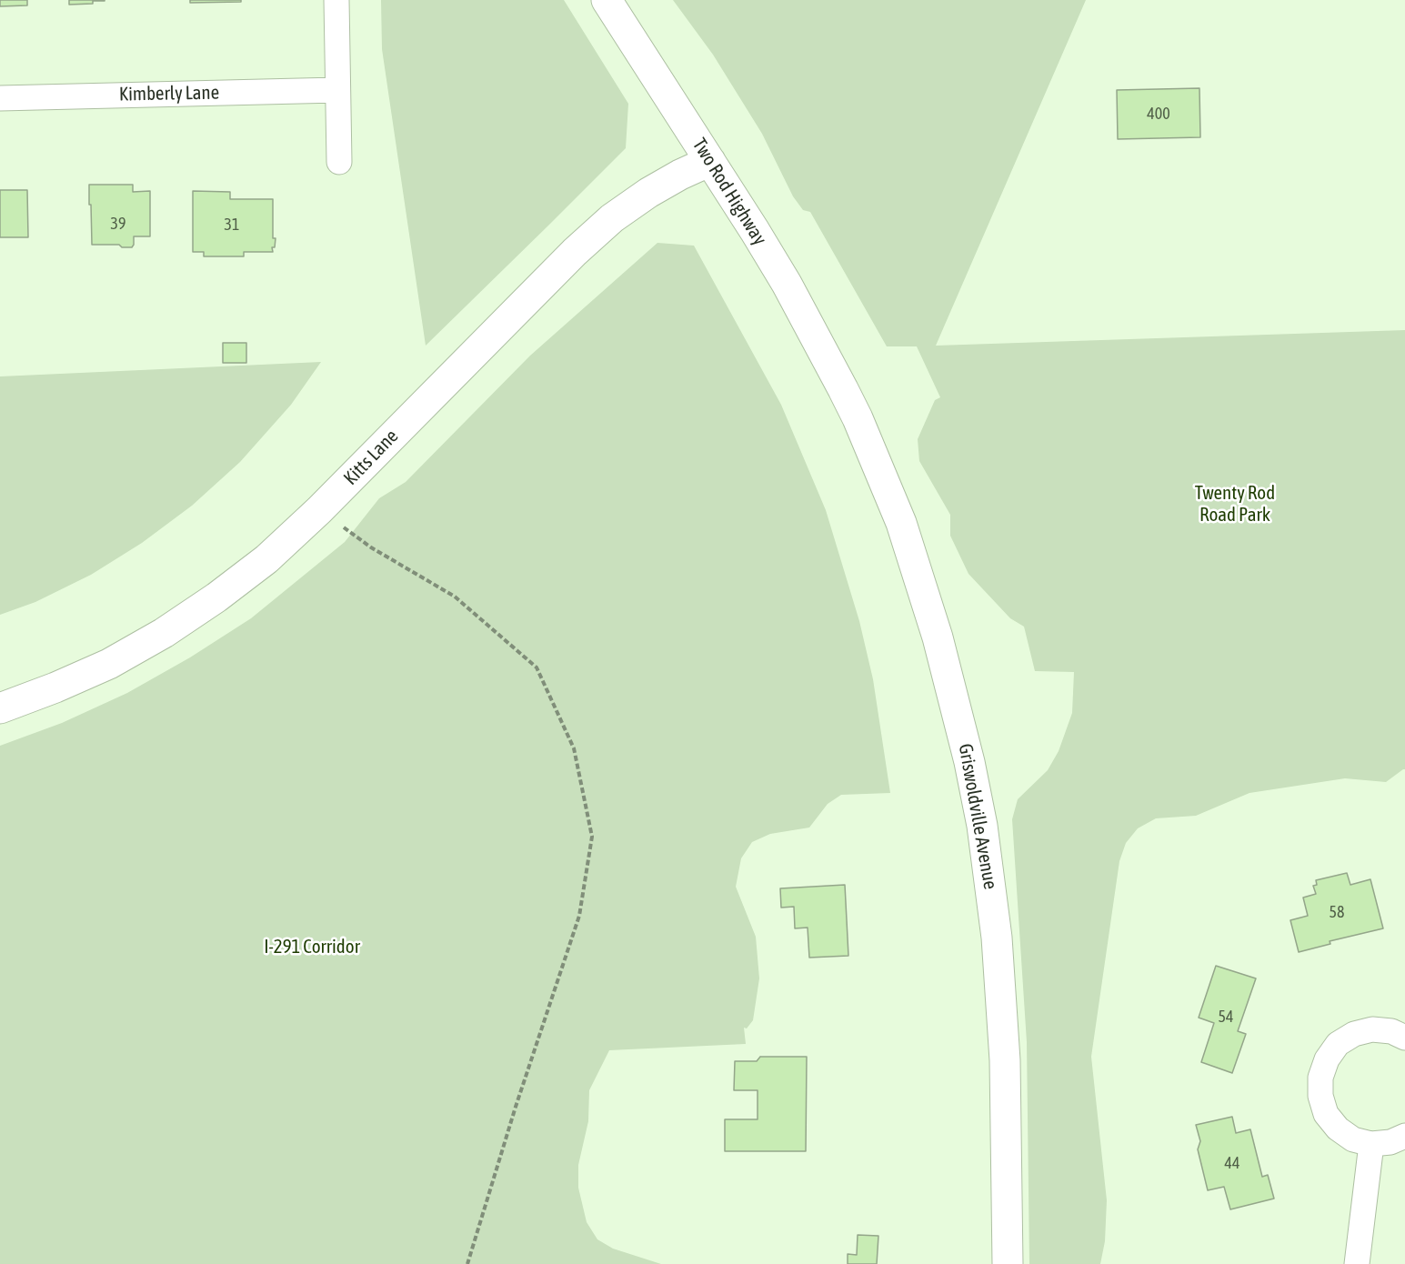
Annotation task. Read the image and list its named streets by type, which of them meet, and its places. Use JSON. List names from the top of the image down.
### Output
{
  "streets": {
    "street": [
      "Kimberly Lane",
      "Two Rod Highway",
      "Kitts Lane",
      "Griswoldville Avenue"
    ]
  },
  "crossings": [
    ["Two Rod Highway", "Kitts Lane"],
    ["Two Rod Highway", "Griswoldville Avenue"]
  ],
  "parks": ["Twenty Rod Road Park", "I-291 Corridor"],
  "house_numbers": [
    "400",
    "39",
    "31",
    "58",
    "54",
    "44"
  ]
}
